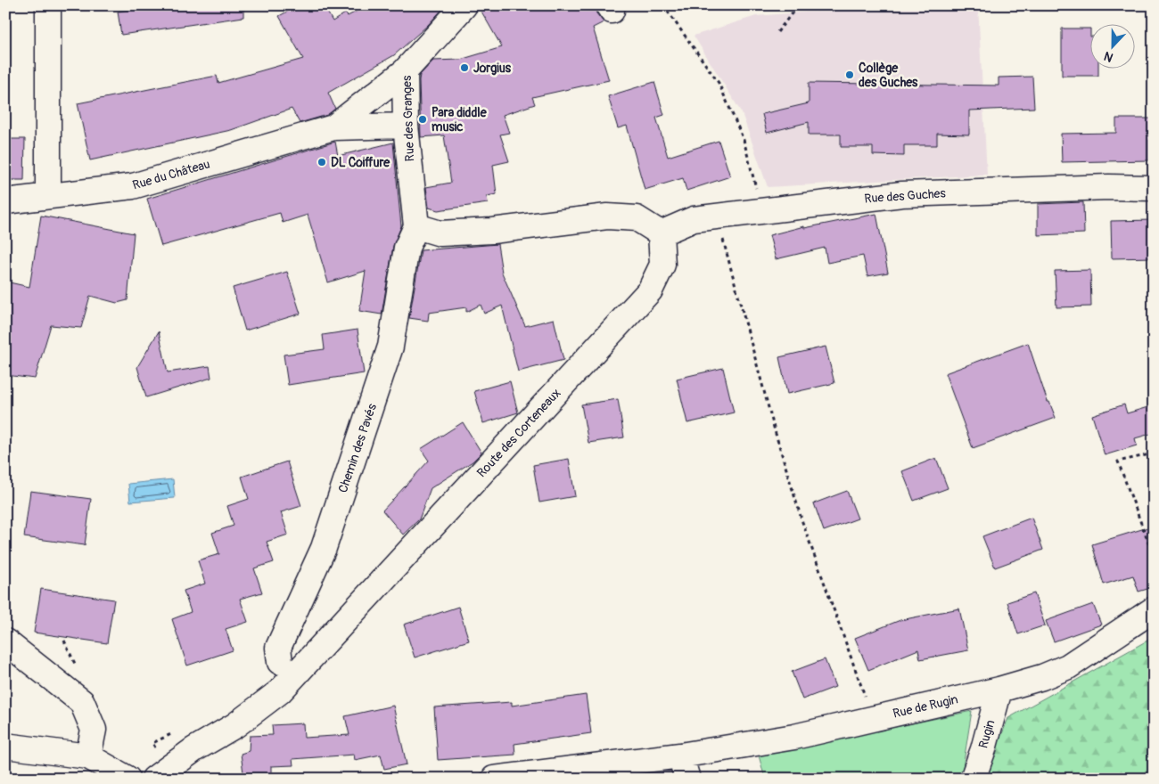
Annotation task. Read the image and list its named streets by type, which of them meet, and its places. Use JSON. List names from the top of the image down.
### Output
{
  "streets": {
    "street": [
      "Rue des Granges",
      "Rue du Château",
      "Rue des Guches",
      "Route des Corteneaux",
      "Chemin des Pavés",
      "Rue de Rugin",
      "Rugin"
    ]
  },
  "crossings": [
    ["Rue des Granges", "Rue du Château"],
    ["Rue des Granges", "Chemin des Pavés"],
    ["Rue des Guches", "Route des Corteneaux"],
    ["Rue de Rugin", "Rugin"]
  ],
  "places": [
    "Jorgius",
    "Collège des Guches",
    "Para diddle music",
    "DL Coiffure"
  ],
  "north": "bottom"
}
